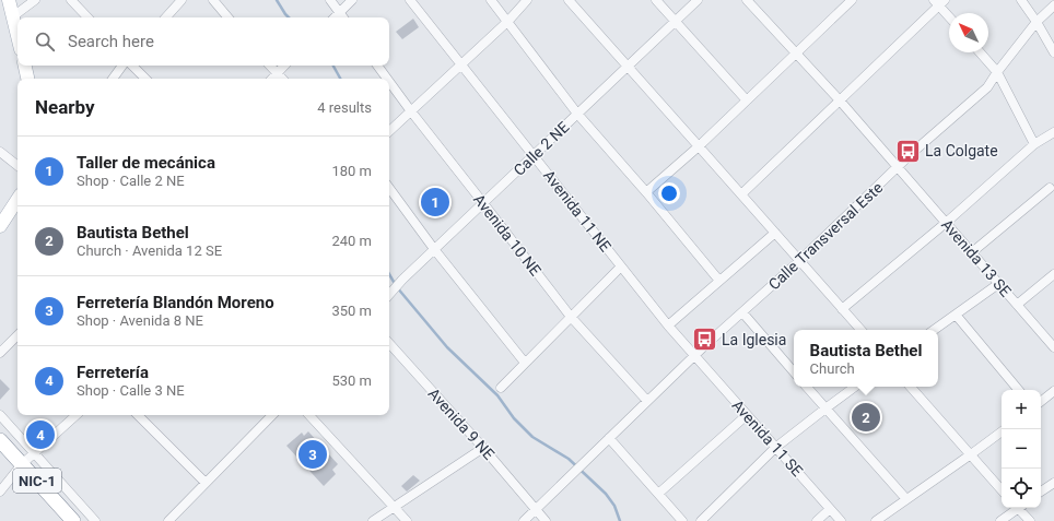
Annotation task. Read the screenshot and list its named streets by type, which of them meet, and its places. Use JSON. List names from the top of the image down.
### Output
{
  "streets": {
    "highway": ["NIC-1"],
    "street": [
      "Calle 2 NE",
      "Avenida 11 NE",
      "Avenida 10 NE",
      "Calle Transversal Este",
      "Avenida 13 SE",
      "Avenida 9 NE",
      "Avenida 11 SE"
    ]
  },
  "crossings": [
    ["Calle 2 NE", "Avenida 11 NE"],
    ["Calle 2 NE", "Avenida 10 NE"],
    ["Avenida 11 NE", "Calle Transversal Este"],
    ["Avenida 11 NE", "Avenida 11 SE"],
    ["Avenida 10 NE", "Calle Transversal Este"],
    ["Calle Transversal Este", "Avenida 13 SE"],
    ["Calle Transversal Este", "Avenida 9 NE"],
    ["Calle Transversal Este", "Avenida 11 SE"]
  ],
  "places": {
    "bus stop": ["La Colgate", "La Iglesia"]
  },
  "north": "top left",
  "page": {
    "search": "Search here",
    "heading": ["Nearby", "4 results"],
    "list": [
      {
        "mark": "1",
        "name": "Taller de mecánica",
        "note": "Shop · Calle 2 NE",
        "value": "180 m"
      },
      {
        "mark": "2",
        "name": "Bautista Bethel",
        "note": "Church · Avenida 12 SE",
        "value": "240 m"
      },
      {
        "mark": "3",
        "name": "Ferretería Blandón Moreno",
        "note": "Shop · Avenida 8 NE",
        "value": "350 m"
      },
      {
        "mark": "4",
        "name": "Ferretería",
        "note": "Shop · Calle 3 NE",
        "value": "530 m"
      }
    ],
    "pins": [
      "1",
      "2",
      "4",
      "3"
    ],
    "popup": ["Bautista Bethel", "Church"],
    "map_buttons": ["+", "−"]
  }
}
